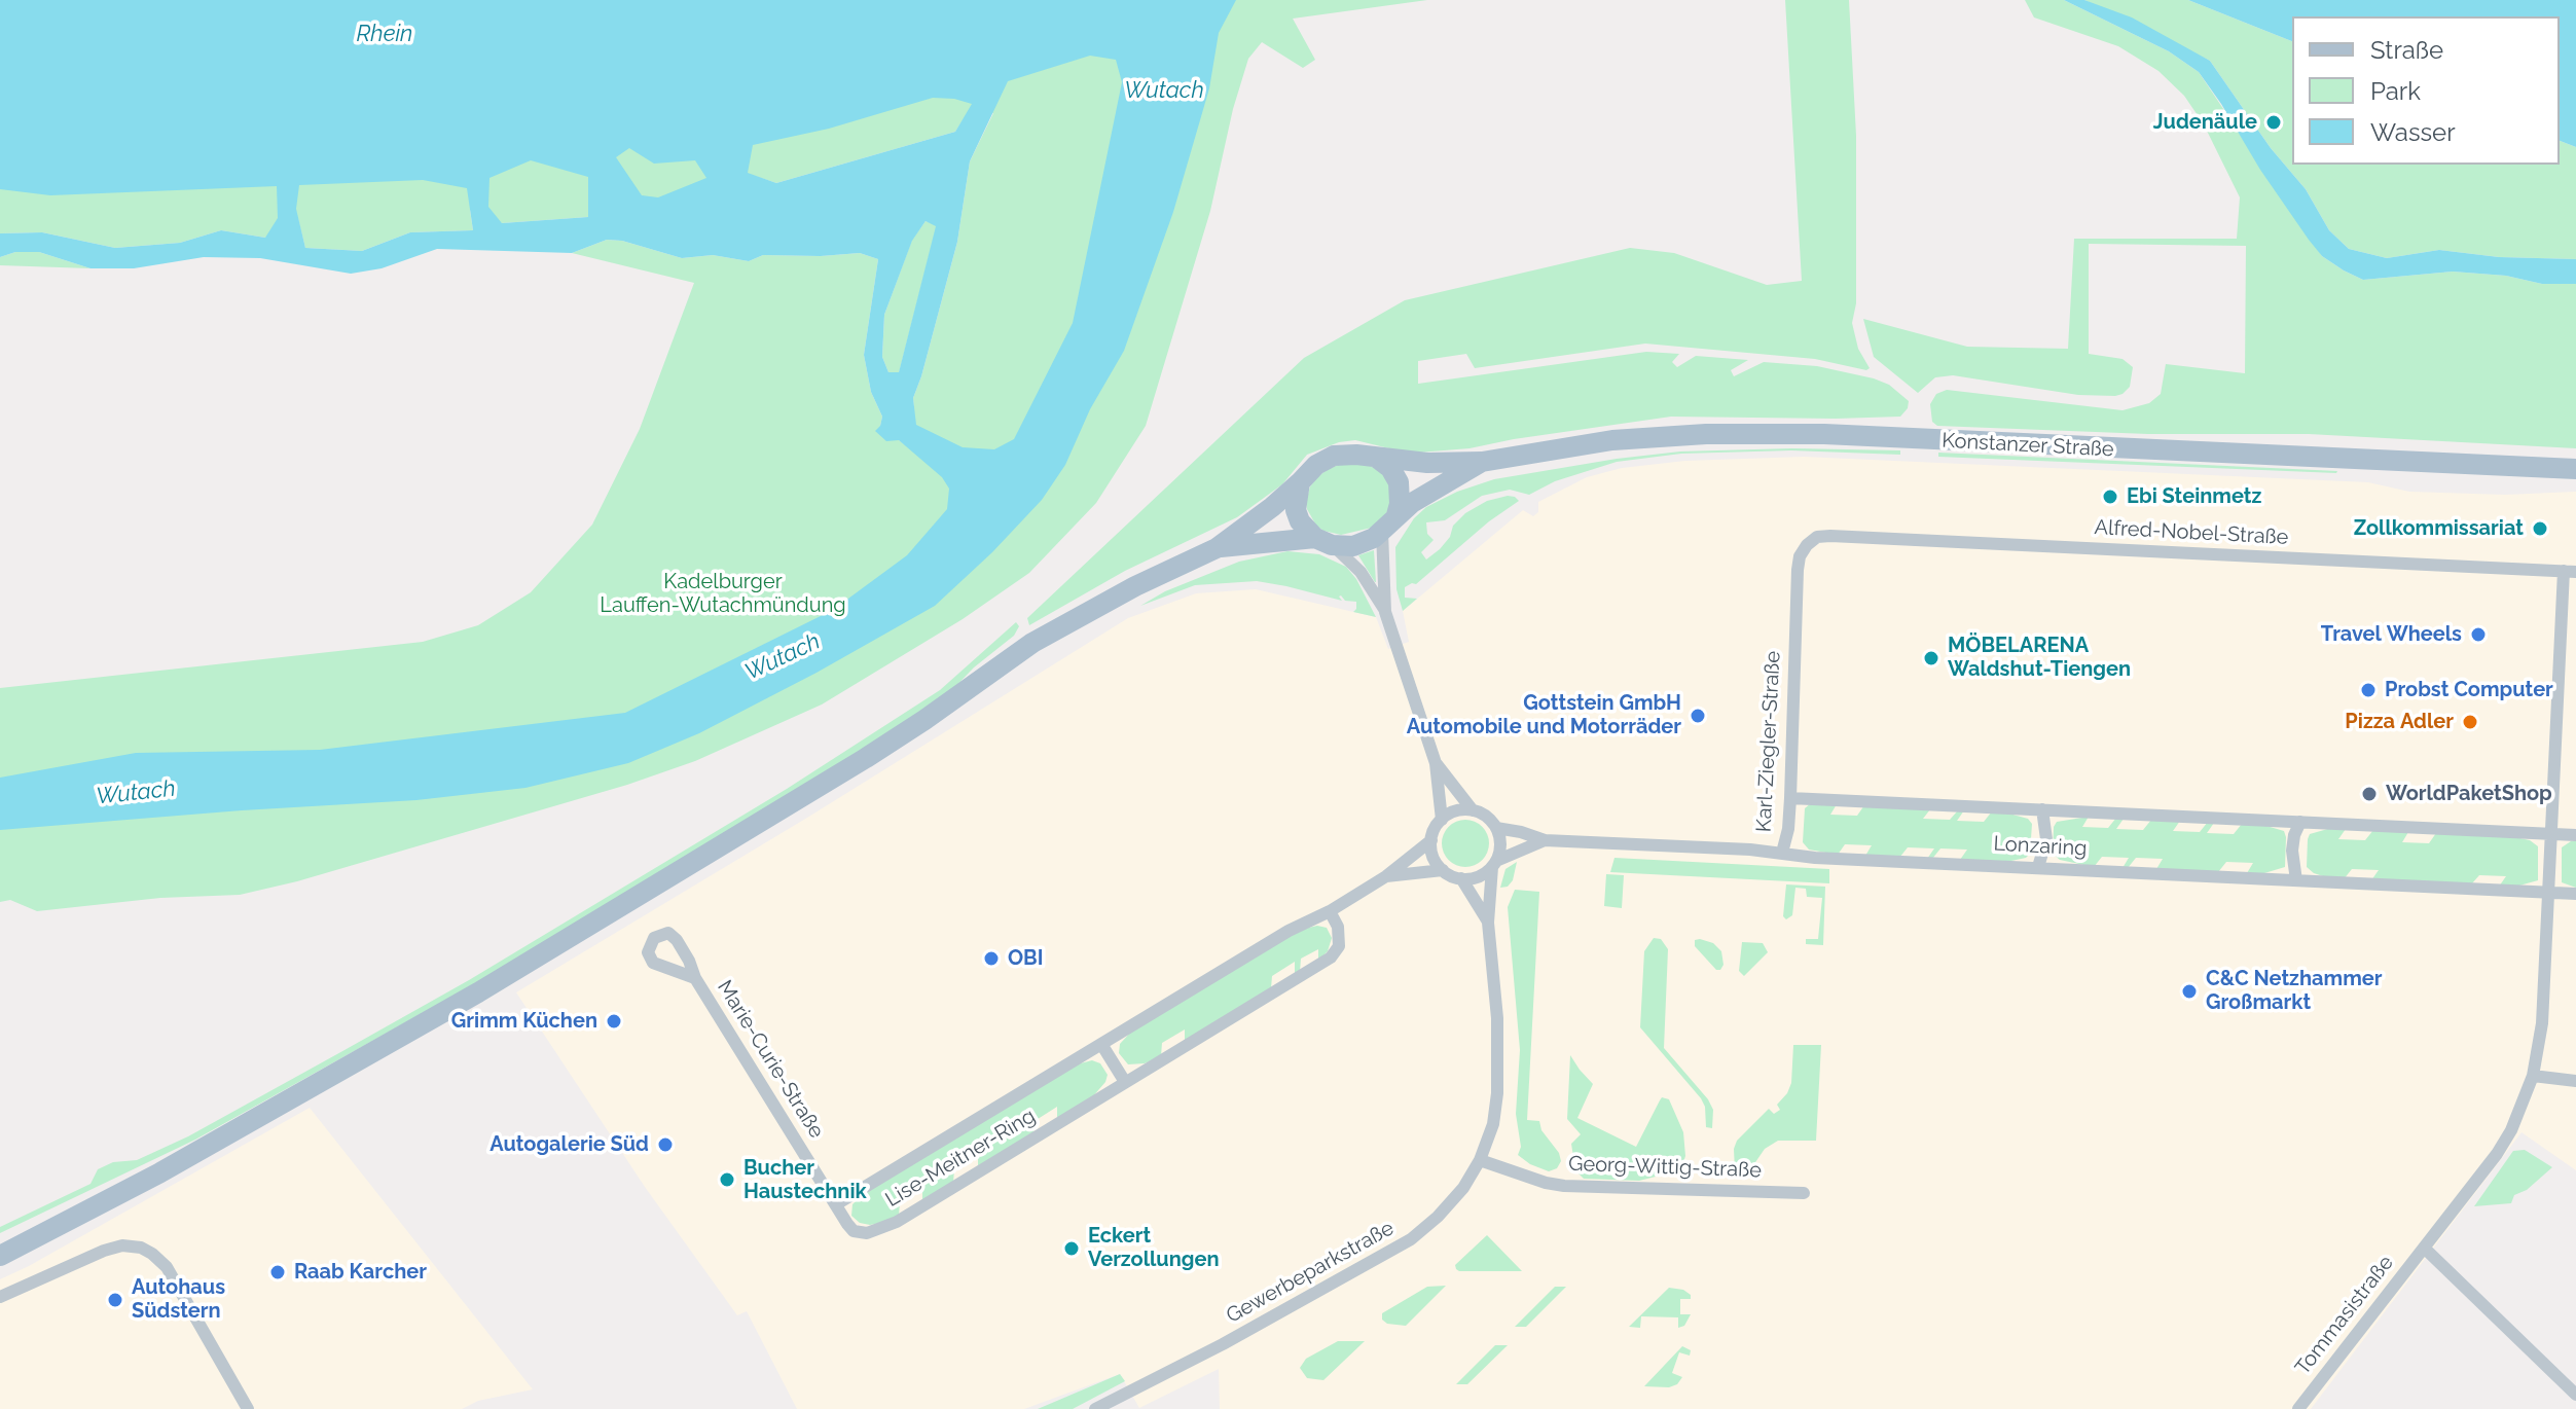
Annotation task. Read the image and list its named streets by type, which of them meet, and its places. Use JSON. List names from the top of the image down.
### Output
{
  "streets": {
    "main road": ["Konstanzer Straße"],
    "street": [
      "Alfred-Nobel-Straße",
      "Karl-Ziegler-Straße",
      "Lonzaring",
      "Marie-Curie-Straße",
      "Lise-Meitner-Ring",
      "Georg-Wittig-Straße",
      "Gewerbeparkstraße",
      "Tommasistraße"
    ]
  },
  "crossings": [
    ["Alfred-Nobel-Straße", "Karl-Ziegler-Straße"],
    ["Alfred-Nobel-Straße", "Tommasistraße"],
    ["Karl-Ziegler-Straße", "Lonzaring"],
    ["Karl-Ziegler-Straße", "Lise-Meitner-Ring"],
    ["Karl-Ziegler-Straße", "Gewerbeparkstraße"],
    ["Lonzaring", "Tommasistraße"],
    ["Marie-Curie-Straße", "Lise-Meitner-Ring"],
    ["Lise-Meitner-Ring", "Gewerbeparkstraße"],
    ["Georg-Wittig-Straße", "Gewerbeparkstraße"]
  ],
  "water": ["Rhein", "Wutach"],
  "parks": ["Kadelburger Lauffen-Wutachmündung"],
  "places": [
    "Judenäule",
    "Ebi Steinmetz",
    "Zollkommissariat",
    "Travel Wheels",
    "MÖBELARENA Waldshut-Tiengen",
    "Probst Computer",
    "Gottstein GmbH Automobile und Motorräder",
    "Pizza Adler",
    "WorldPaketShop",
    "OBI",
    "C&C Netzhammer Großmarkt",
    "Grimm Küchen",
    "Autogalerie Süd",
    "Bucher Haustechnik",
    "Eckert Verzollungen",
    "Raab Karcher",
    "Autohaus Südstern"
  ],
  "legend": ["Straße", "Park", "Wasser"]
}
